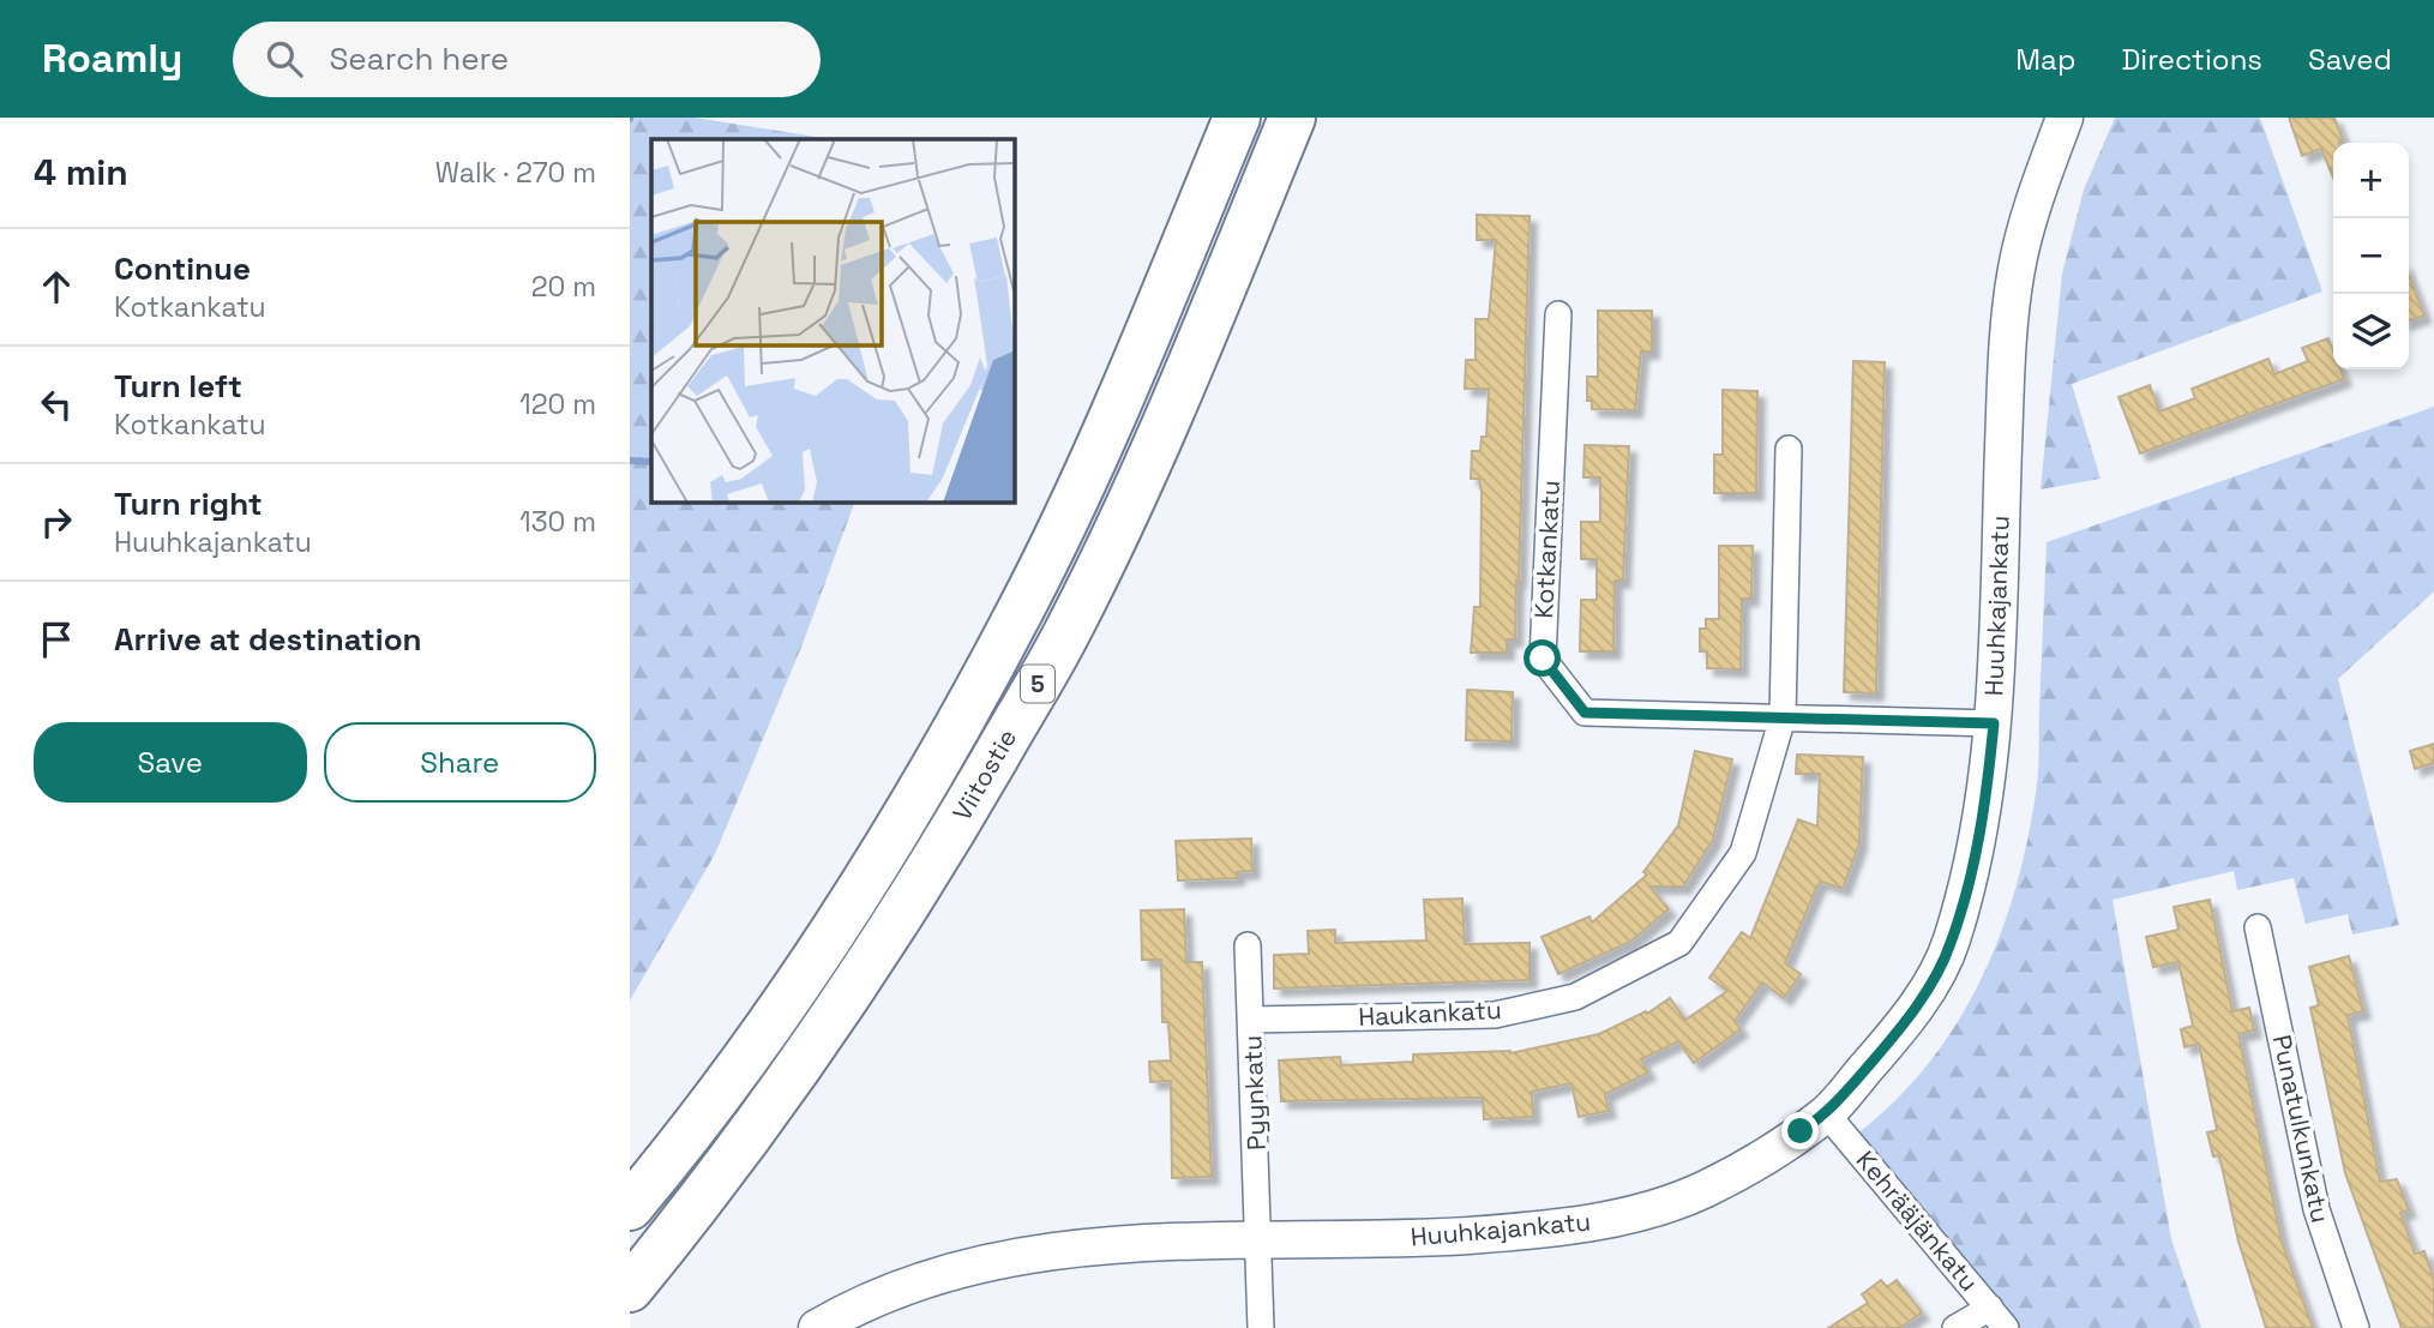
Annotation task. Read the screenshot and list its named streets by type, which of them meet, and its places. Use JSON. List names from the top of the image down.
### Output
{
  "streets": {
    "highway": ["5", "Viitostie"],
    "street": [
      "Kotkankatu",
      "Huuhkajankatu",
      "Haukankatu",
      "Pyynkatu",
      "Punatulkunkatu",
      "Kehrääjänkatu"
    ]
  },
  "crossings": [
    ["Kotkankatu", "Huuhkajankatu"],
    ["Kotkankatu", "Haukankatu"],
    ["Huuhkajankatu", "Pyynkatu"],
    ["Huuhkajankatu", "Kehrääjänkatu"],
    ["Haukankatu", "Pyynkatu"]
  ],
  "page": {
    "header": "Roamly",
    "search": "Search here",
    "nav": ["Map", "Directions", "Saved"],
    "heading": ["4 min", "Walk · 270 m"],
    "map_buttons": ["+", "−"],
    "list": [
      ["Continue", "Kotkankatu", "20 m"],
      ["Turn left", "Kotkankatu", "120 m"],
      ["Turn right", "Huuhkajankatu", "130 m"],
      "Arrive at destination"
    ],
    "buttons": ["Save", "Share"]
  }
}
